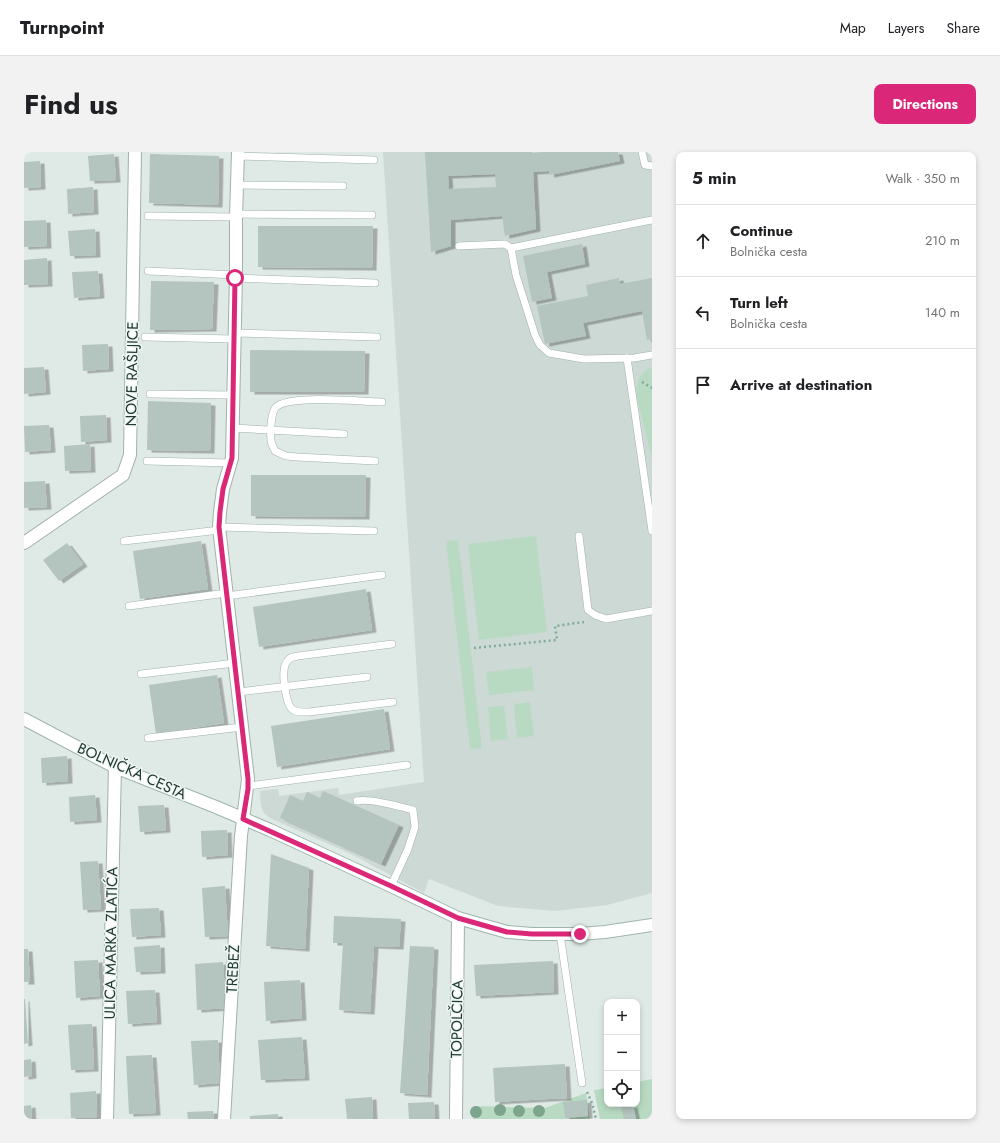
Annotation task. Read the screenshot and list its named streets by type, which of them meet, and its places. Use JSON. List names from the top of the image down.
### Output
{
  "streets": {
    "street": [
      "NOVE RAŠLJICE",
      "BOLNIČKA CESTA",
      "ULICA MARKA ZLATIĆA",
      "TREBEŽ",
      "TOPOLČICA"
    ]
  },
  "crossings": [
    ["BOLNIČKA CESTA", "ULICA MARKA ZLATIĆA"],
    ["BOLNIČKA CESTA", "TREBEŽ"],
    ["BOLNIČKA CESTA", "TOPOLČICA"]
  ],
  "page": {
    "header": "Turnpoint",
    "nav": ["Map", "Layers", "Share"],
    "title": "Find us",
    "buttons": "Directions",
    "heading": ["5 min", "Walk · 350 m"],
    "list": [
      ["Continue", "Bolnička cesta", "210 m"],
      ["Turn left", "Bolnička cesta", "140 m"],
      "Arrive at destination"
    ],
    "map_buttons": ["+", "−"]
  }
}
